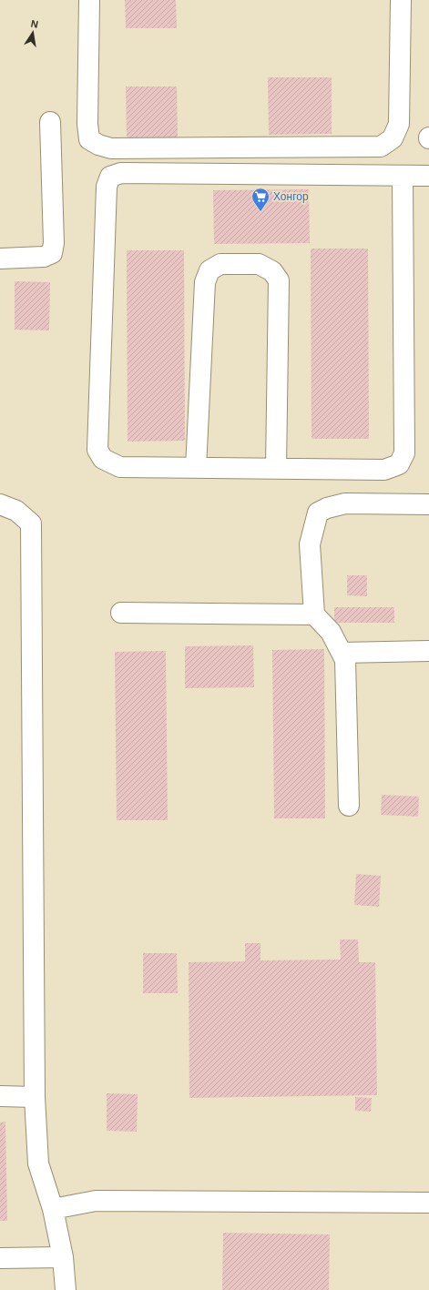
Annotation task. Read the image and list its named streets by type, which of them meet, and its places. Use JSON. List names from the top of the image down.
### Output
{
  "places": {
    "supermarket": ["Хонгор"]
  },
  "north": "top"
}
